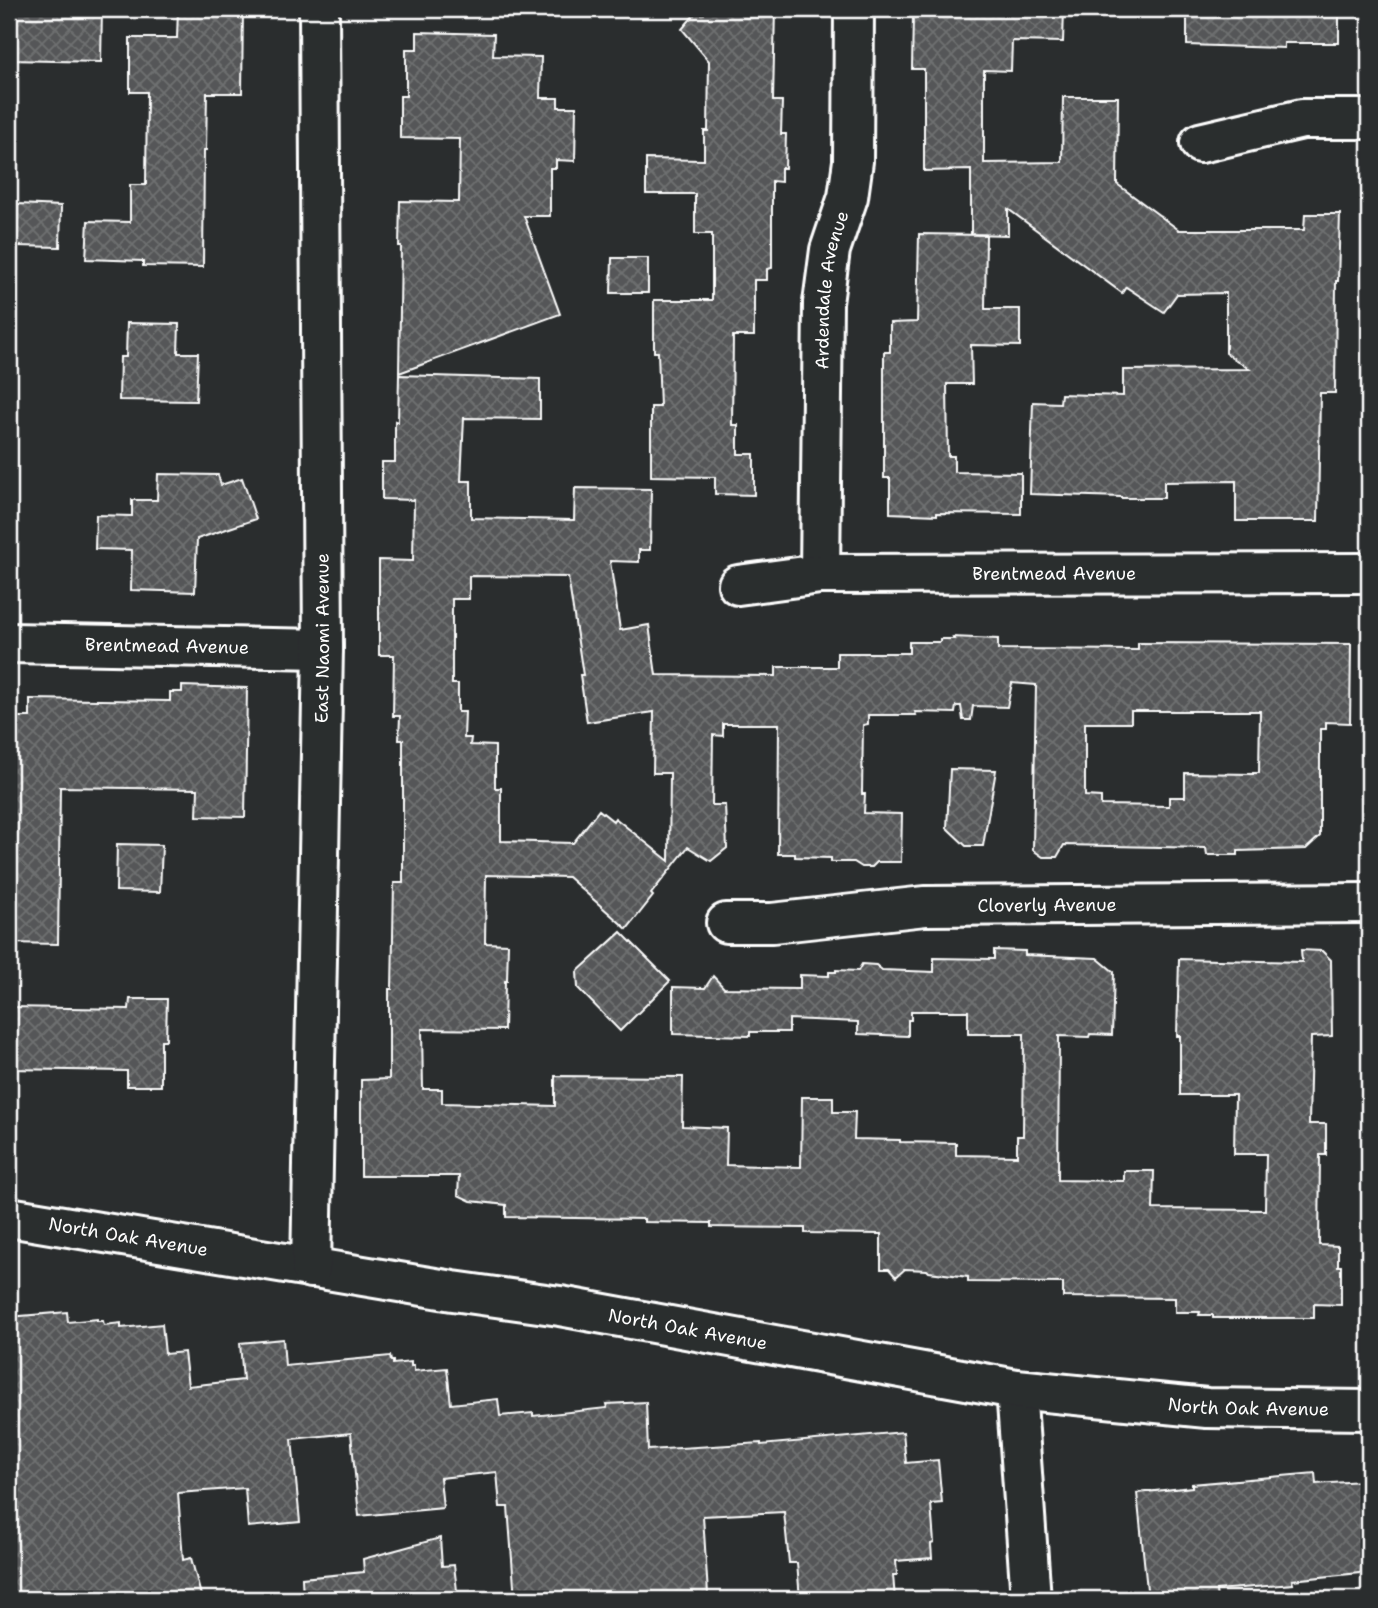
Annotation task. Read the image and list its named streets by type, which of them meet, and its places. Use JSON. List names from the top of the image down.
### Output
{
  "streets": {
    "street": [
      "Ardendale Avenue",
      "Brentmead Avenue",
      "East Naomi Avenue",
      "Cloverly Avenue",
      "North Oak Avenue"
    ]
  },
  "crossings": [
    ["Ardendale Avenue", "Brentmead Avenue"],
    ["Brentmead Avenue", "East Naomi Avenue"],
    ["East Naomi Avenue", "North Oak Avenue"]
  ]
}
